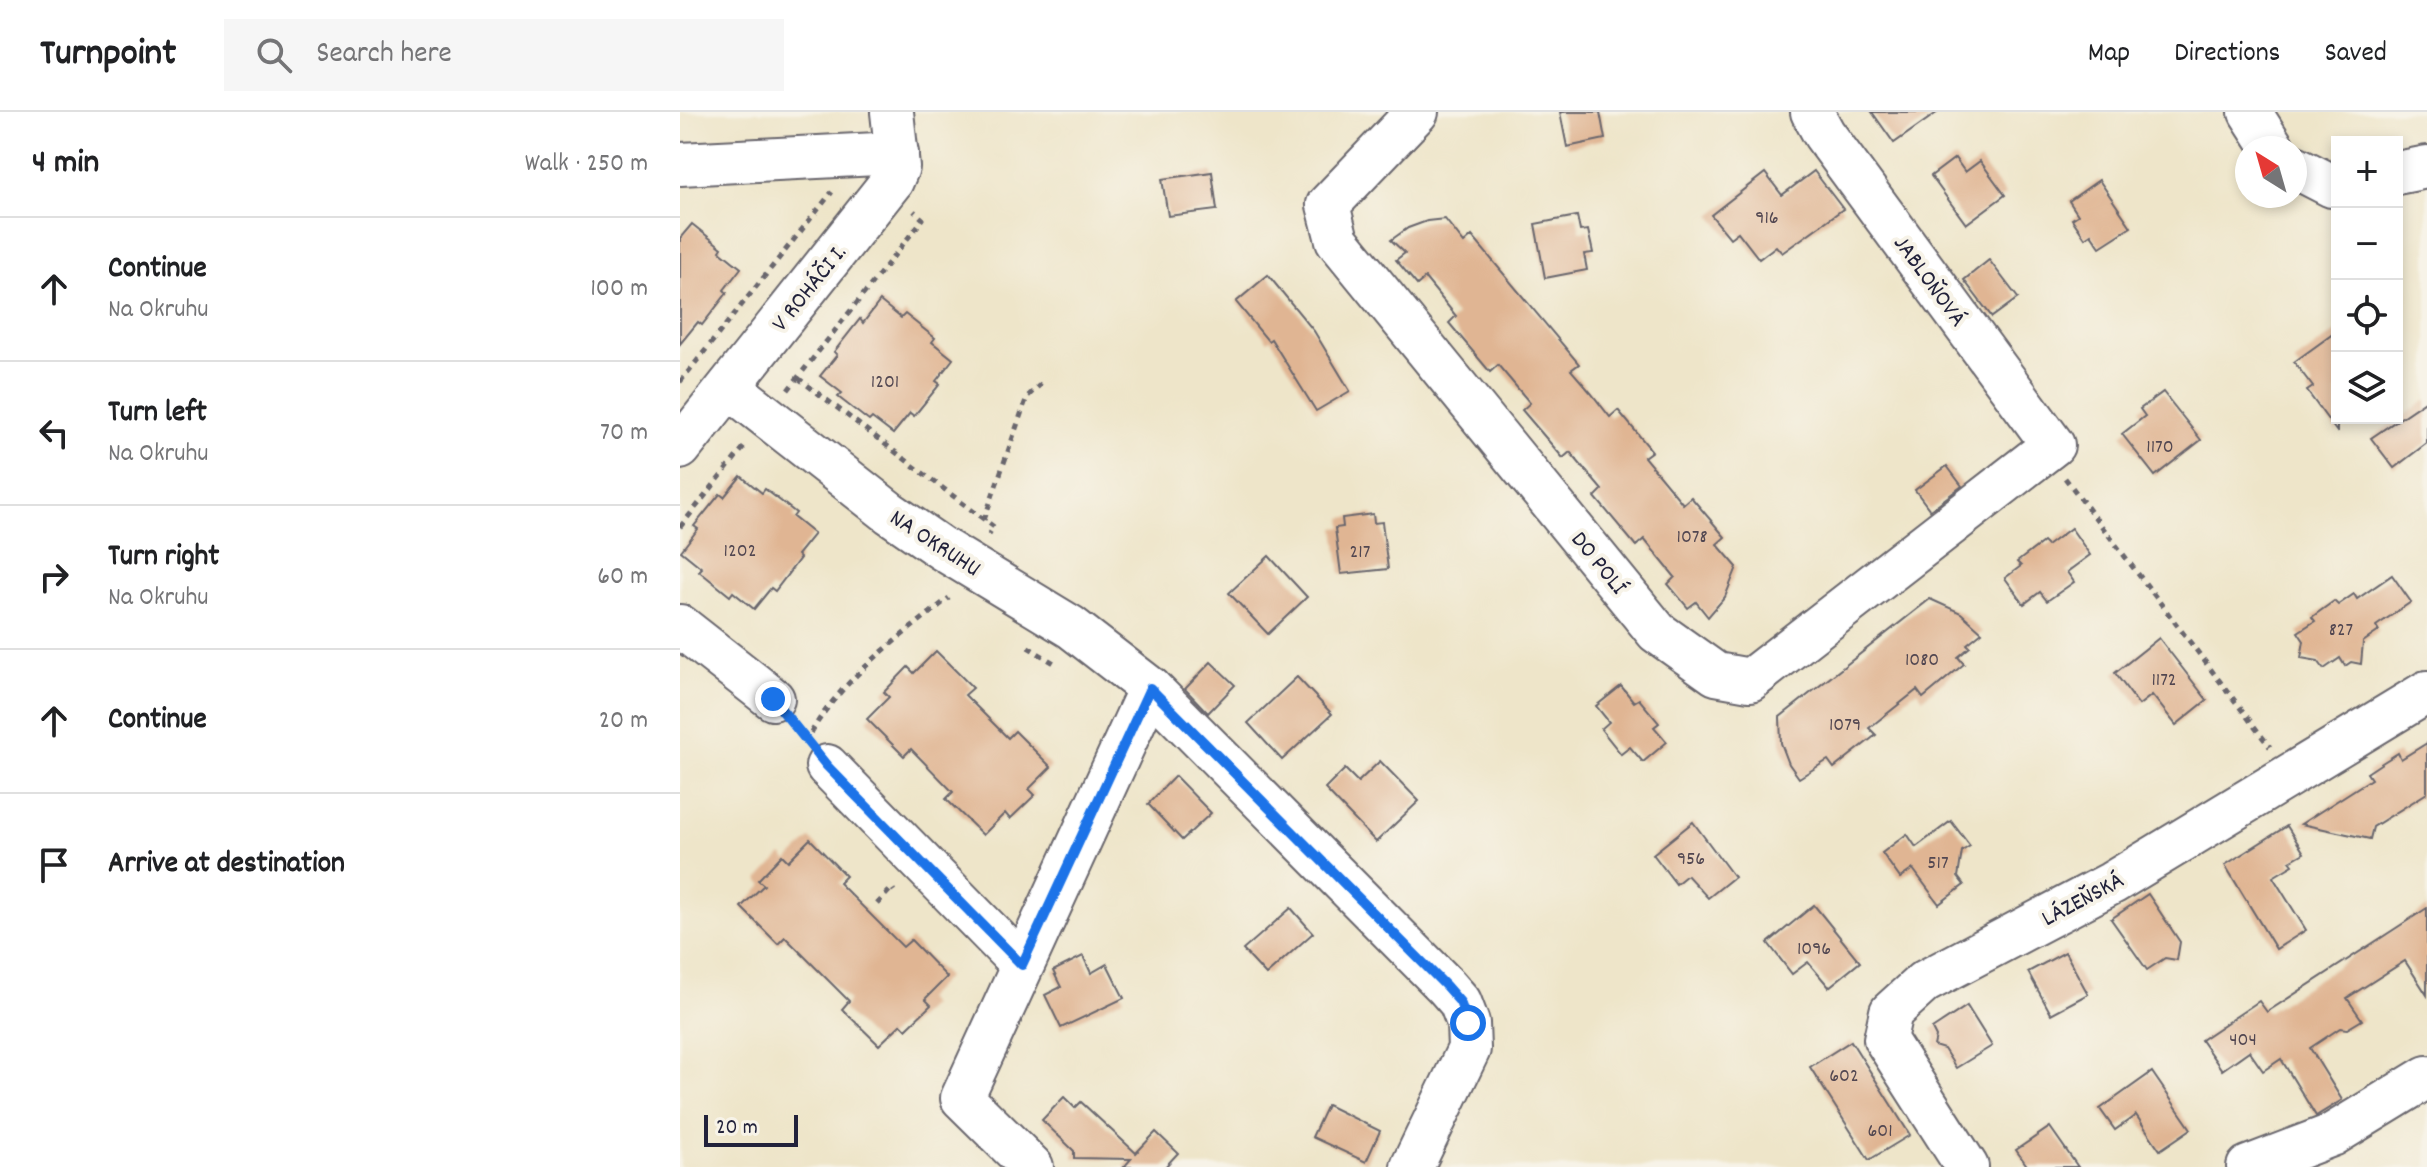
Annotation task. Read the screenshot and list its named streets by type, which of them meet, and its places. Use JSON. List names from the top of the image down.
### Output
{
  "streets": {
    "street": [
      "JABLOŇOVÁ",
      "V ROHÁČI I.",
      "NA OKRUHU",
      "DO POLÍ",
      "LÁZEŇSKÁ"
    ]
  },
  "crossings": [
    ["JABLOŇOVÁ", "DO POLÍ"],
    ["V ROHÁČI I.", "NA OKRUHU"]
  ],
  "house_numbers": [
    "916",
    "1201",
    "1170",
    "1078",
    "1202",
    "217",
    "827",
    "1080",
    "1172",
    "1079",
    "956",
    "517",
    "1096",
    "404",
    "602",
    "601"
  ],
  "scale_bar": "20 m",
  "north": "top left",
  "page": {
    "header": "Turnpoint",
    "search": "Search here",
    "nav": ["Map", "Directions", "Saved"],
    "heading": ["4 min", "Walk · 250 m"],
    "map_buttons": ["+", "−"],
    "list": [
      ["Continue", "Na Okruhu", "100 m"],
      ["Turn left", "Na Okruhu", "70 m"],
      ["Turn right", "Na Okruhu", "60 m"],
      ["Continue", "20 m"],
      "Arrive at destination"
    ],
    "scale": "20 m"
  }
}
